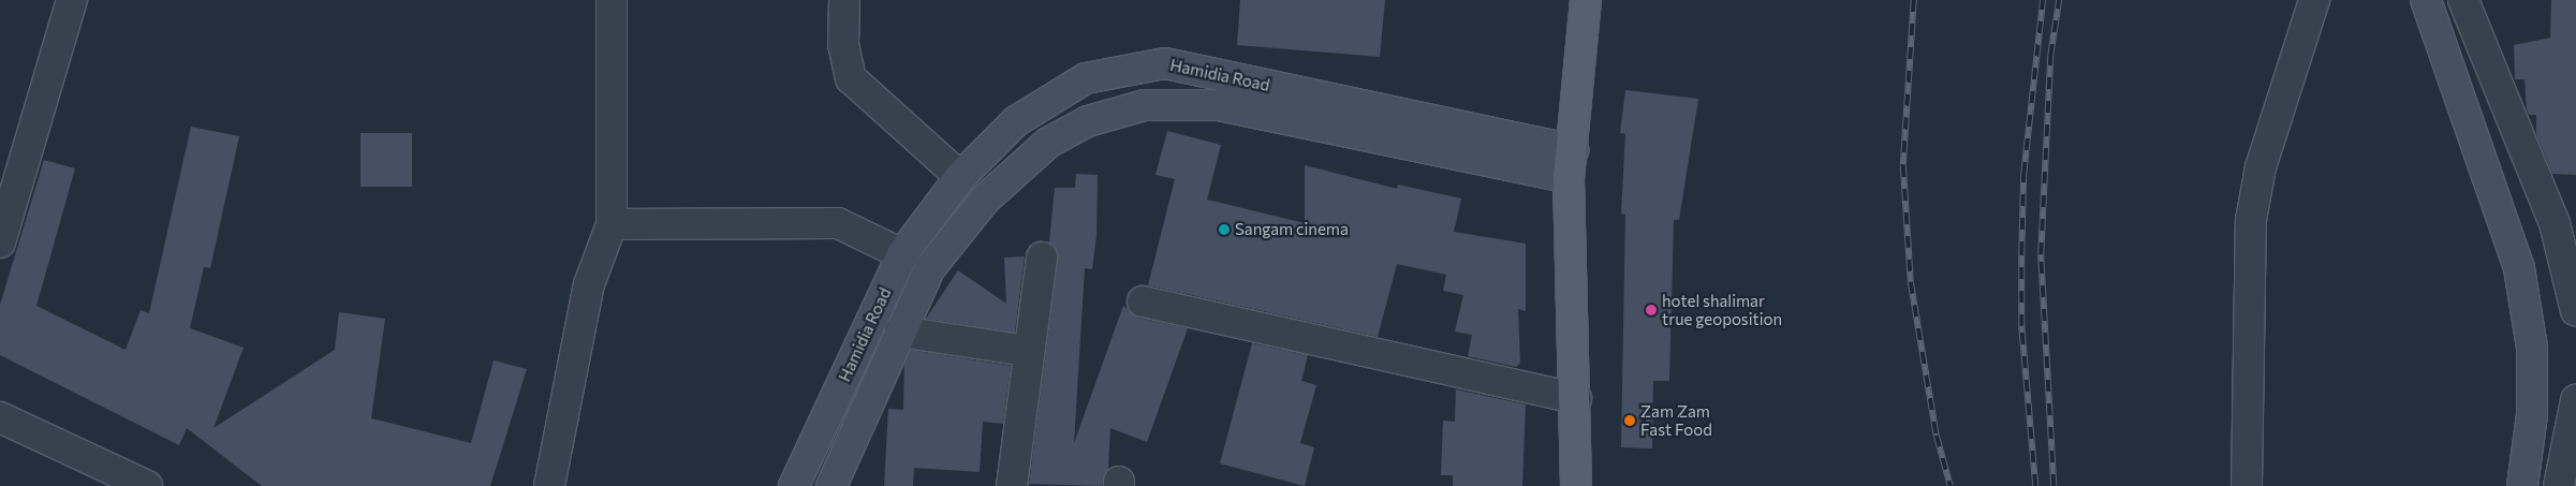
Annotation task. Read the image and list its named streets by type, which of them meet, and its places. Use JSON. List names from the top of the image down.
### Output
{
  "streets": {
    "main road": ["Hamidia Road"]
  },
  "places": ["Sangam cinema", "hotel shalimar true geoposition", "Zam Zam Fast Food"]
}
